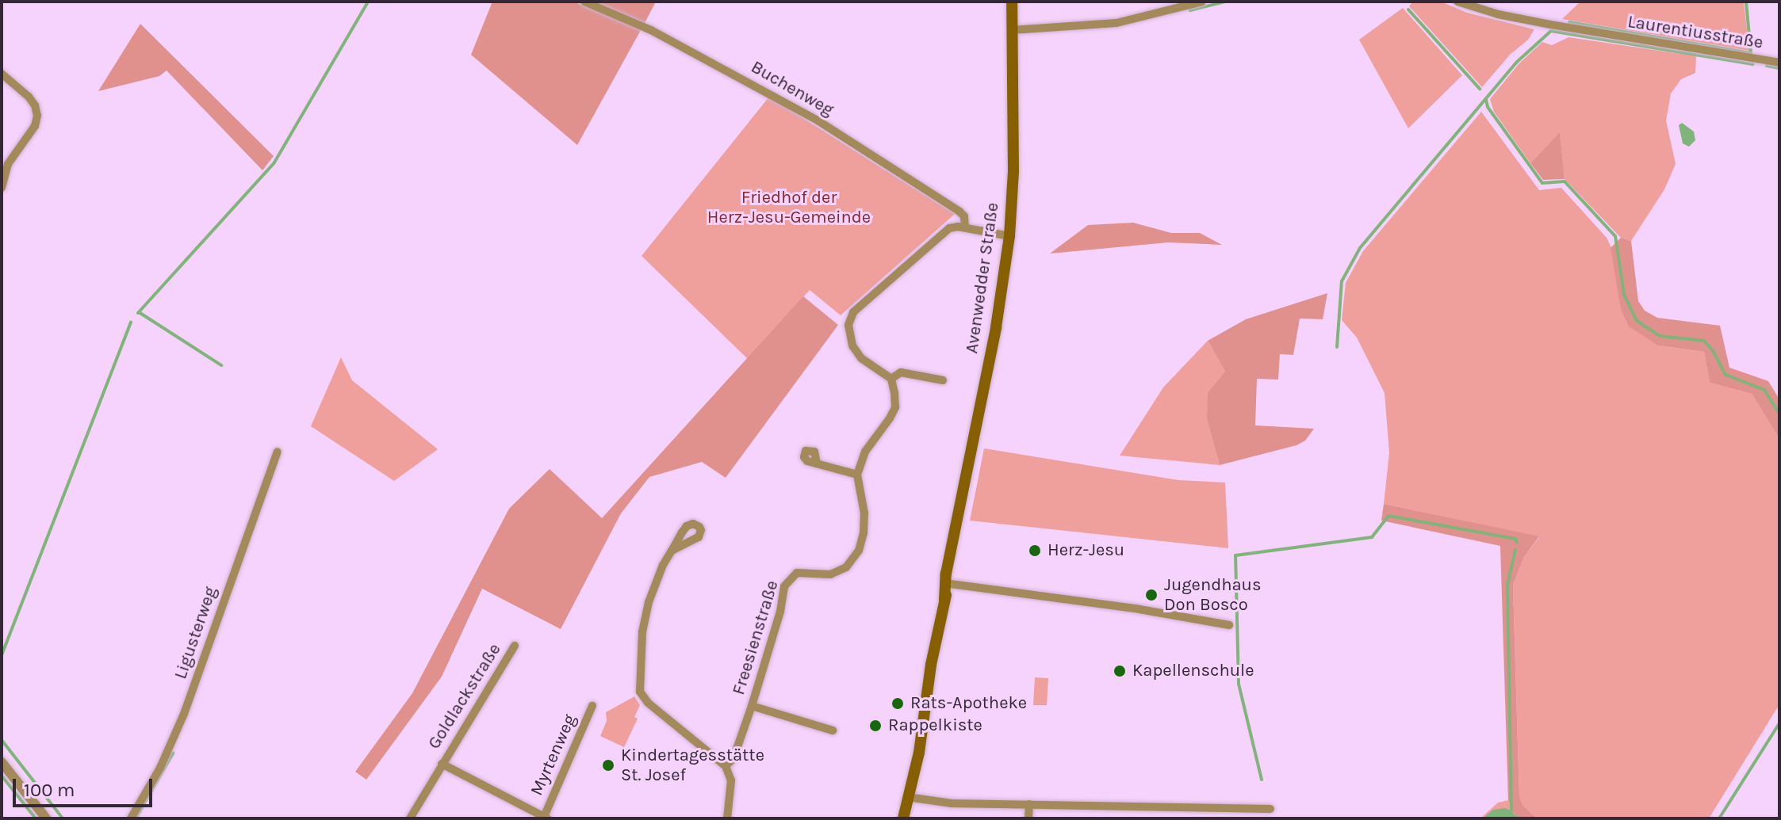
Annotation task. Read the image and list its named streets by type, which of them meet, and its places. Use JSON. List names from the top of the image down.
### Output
{
  "streets": {
    "main road": ["Avenwedder Straße"],
    "street": [
      "Laurentiusstraße",
      "Buchenweg",
      "Ligusterweg",
      "Freesienstraße",
      "Goldlackstraße",
      "Myrtenweg"
    ]
  },
  "parks": ["Friedhof der Herz-Jesu-Gemeinde"],
  "places": [
    "Herz-Jesu",
    "Jugendhaus Don Bosco",
    "Kapellenschule",
    "Rats-Apotheke",
    "Rappelkiste",
    "Kindertagesstätte St. Josef"
  ],
  "scale_bar": "100 m"
}
